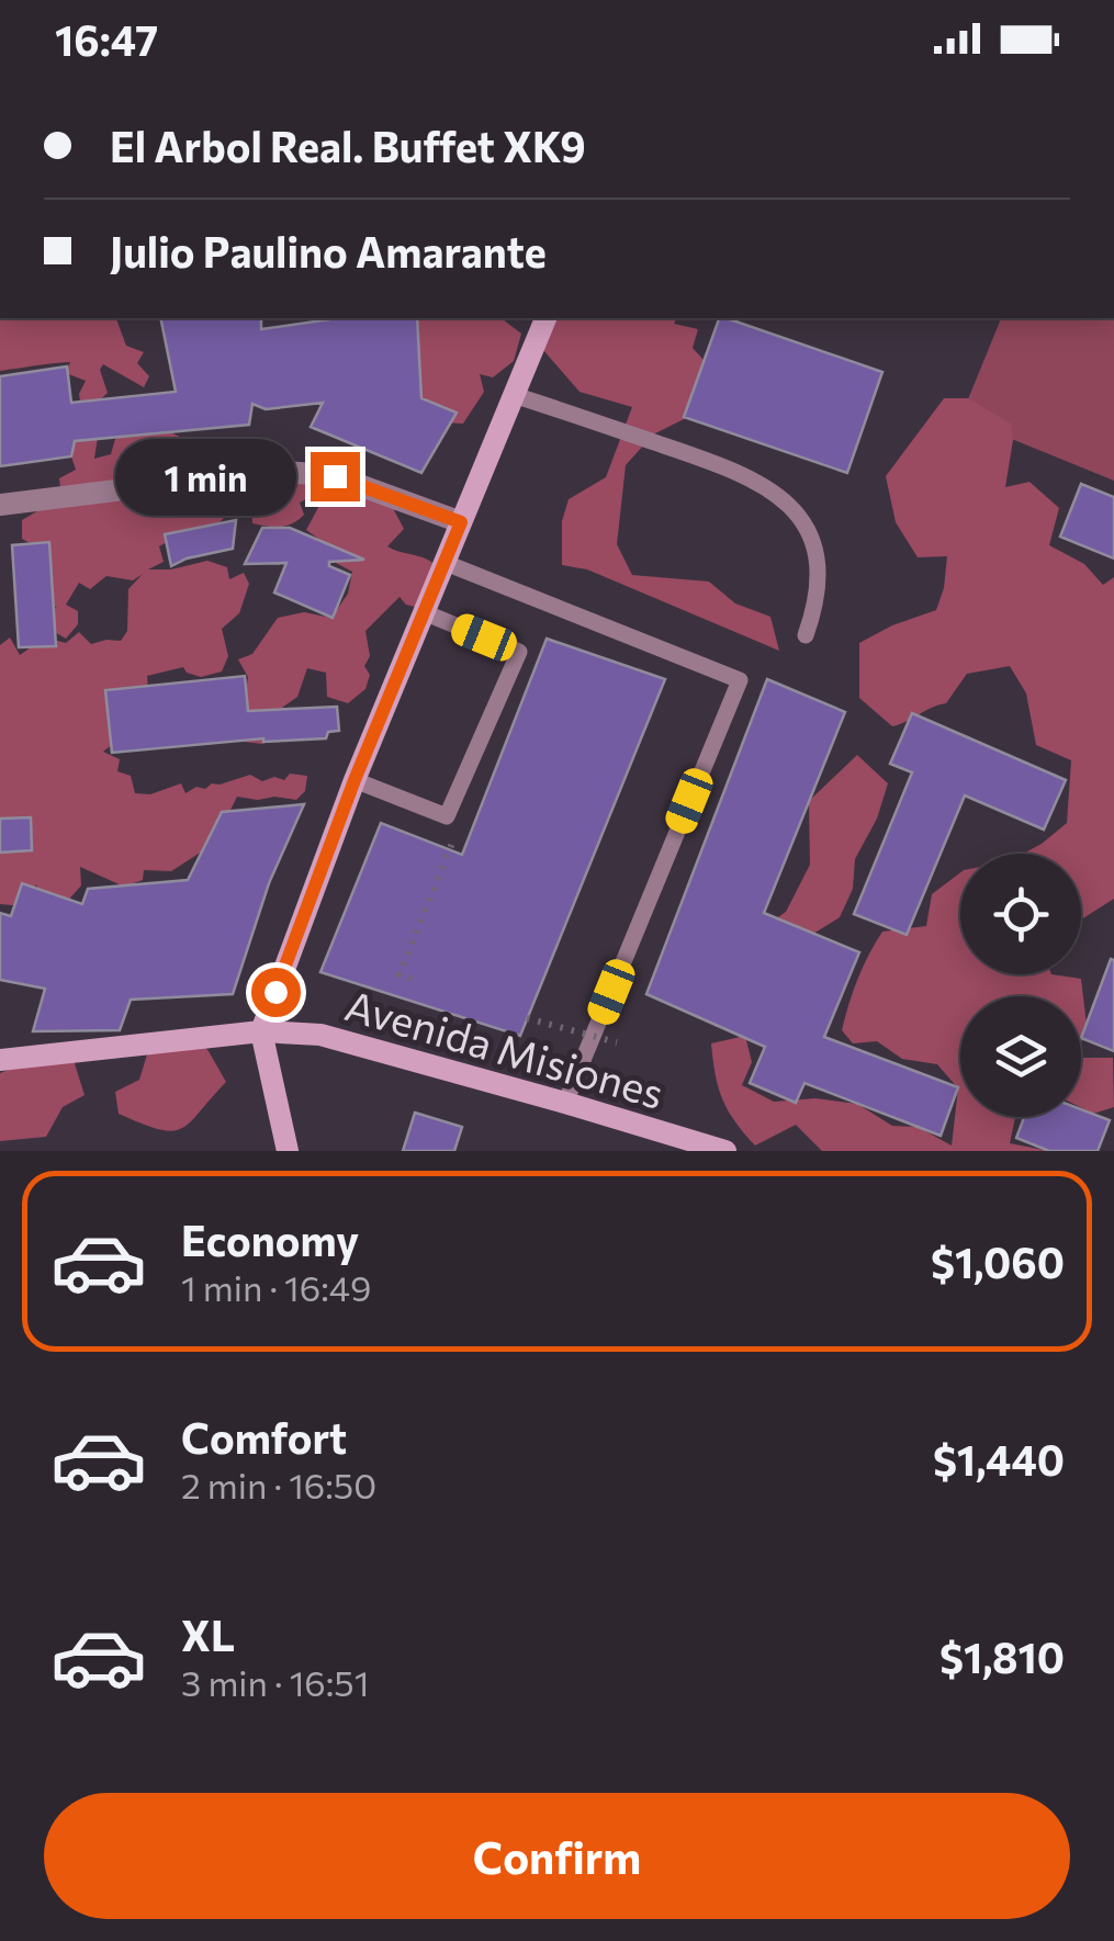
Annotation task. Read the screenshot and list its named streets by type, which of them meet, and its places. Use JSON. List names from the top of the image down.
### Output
{
  "streets": {
    "main road": ["Avenida Misiones"]
  },
  "page": {
    "status": "16:47",
    "banner": ["El Arbol Real. Buffet XK9", "Julio Paulino Amarante"],
    "bubble": "1 min",
    "list": [
      {
        "name": "Economy",
        "note": "1 min · 16:49",
        "value": "$1,060"
      },
      {
        "name": "Comfort",
        "note": "2 min · 16:50",
        "value": "$1,440"
      },
      {
        "name": "XL",
        "note": "3 min · 16:51",
        "value": "$1,810"
      }
    ],
    "buttons": "Confirm"
  }
}
